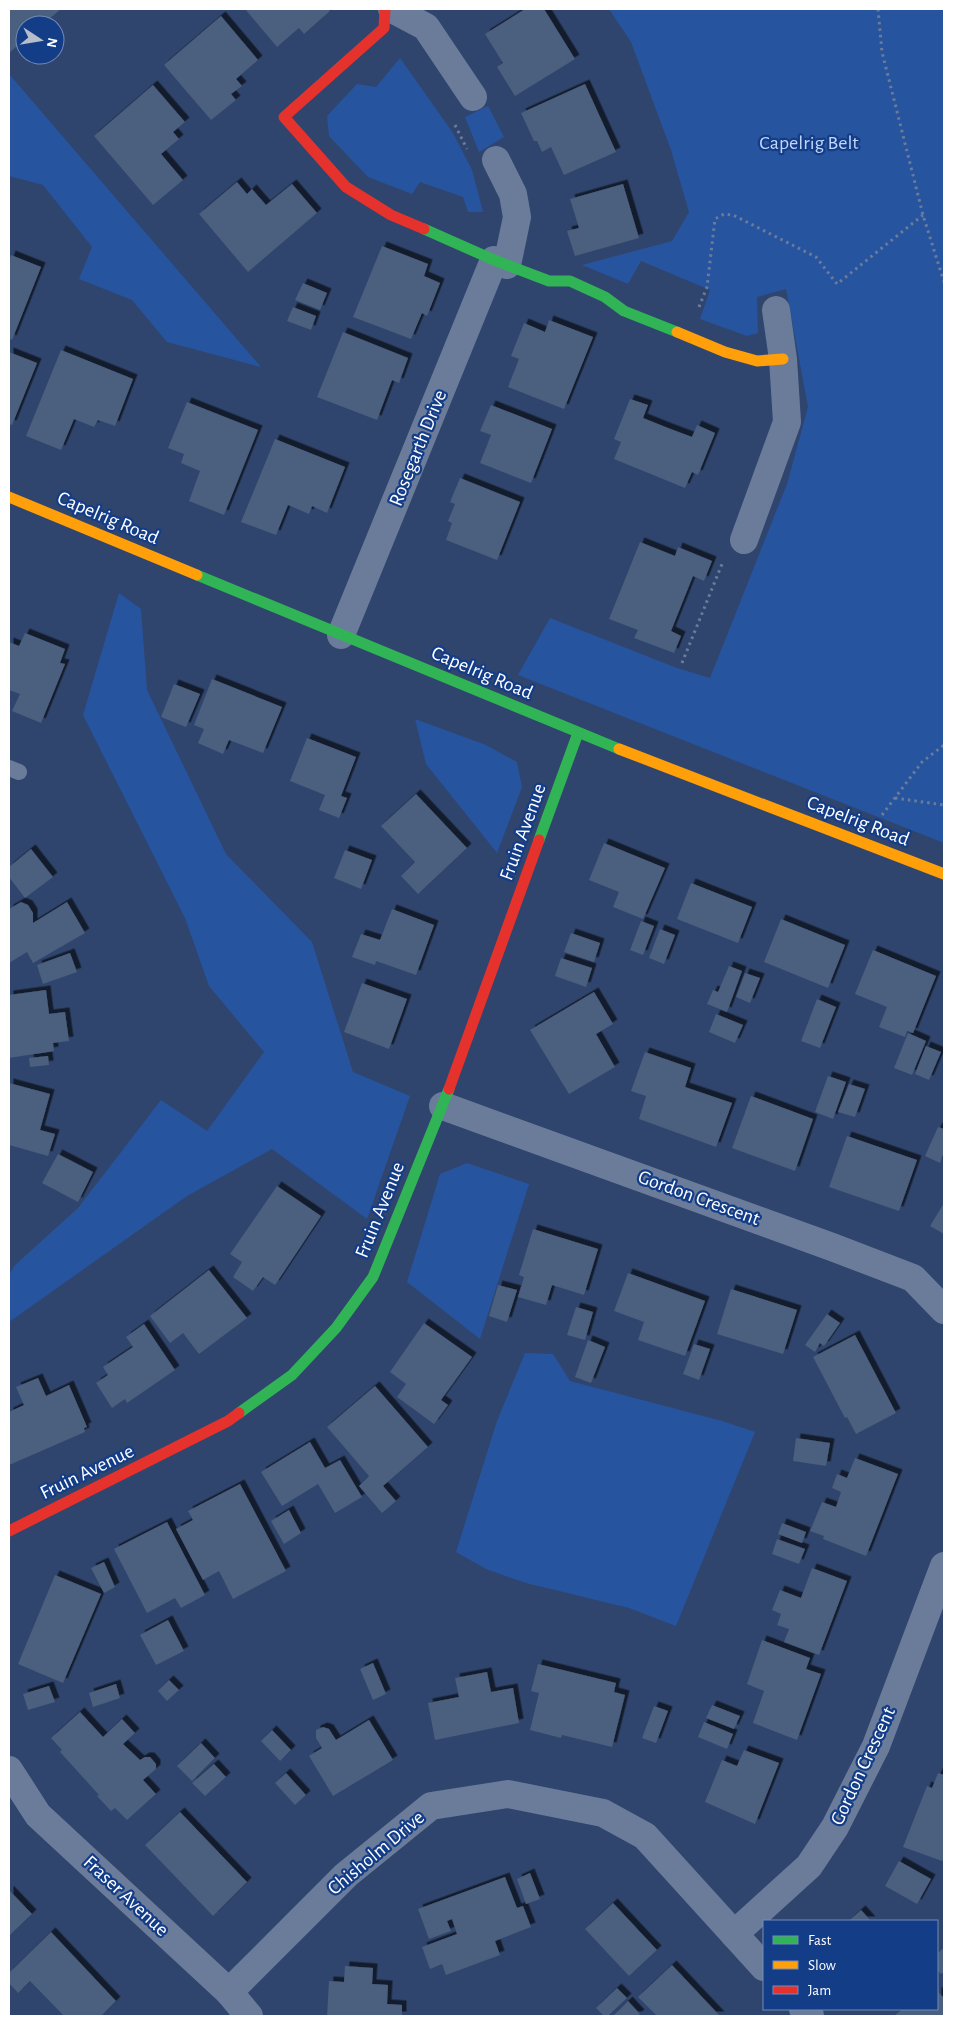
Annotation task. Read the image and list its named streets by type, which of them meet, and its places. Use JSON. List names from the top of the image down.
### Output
{
  "streets": {
    "street": [
      "Rosegarth Drive",
      "Capelrig Road",
      "Fruin Avenue",
      "Gordon Crescent",
      "Chisholm Drive",
      "Fraser Avenue"
    ]
  },
  "crossings": [
    ["Rosegarth Drive", "Capelrig Road"],
    ["Capelrig Road", "Fruin Avenue"],
    ["Fruin Avenue", "Gordon Crescent"],
    ["Gordon Crescent", "Chisholm Drive"],
    ["Chisholm Drive", "Fraser Avenue"]
  ],
  "parks": ["Capelrig Belt"],
  "legend": ["Fast", "Slow", "Jam"],
  "north": "right"
}
